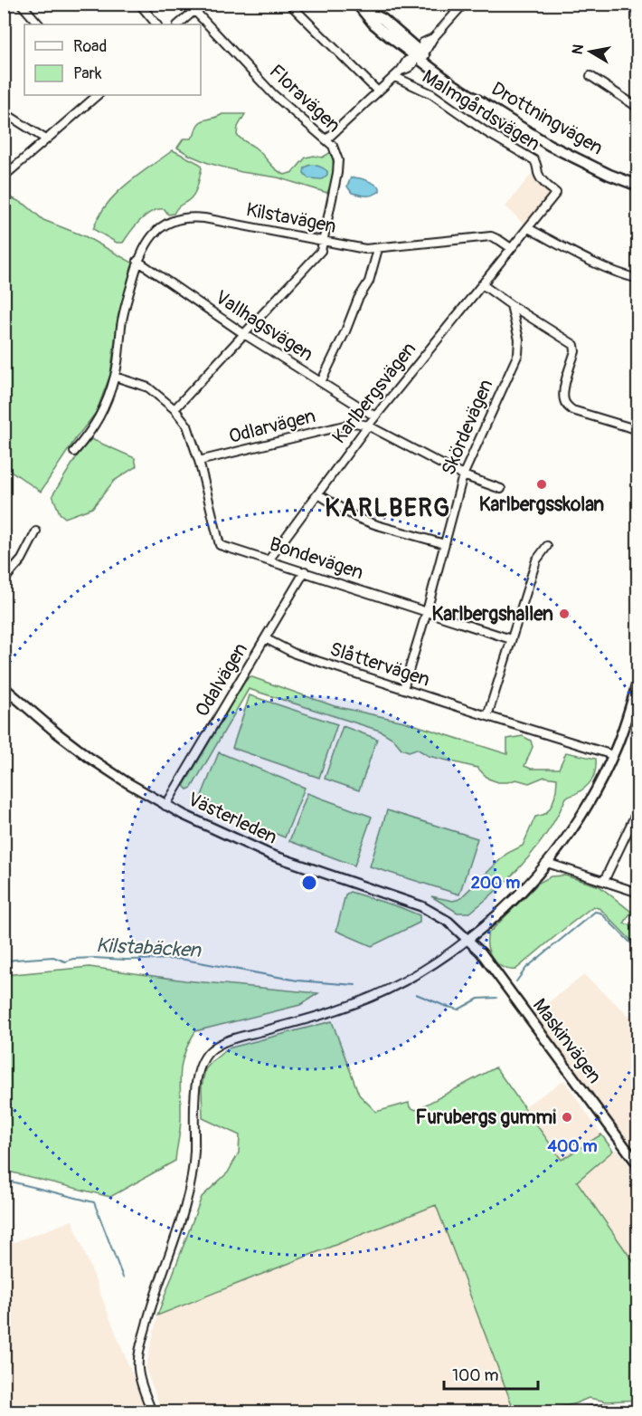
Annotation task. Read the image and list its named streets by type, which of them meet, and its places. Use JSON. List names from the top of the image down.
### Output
{
  "streets": {
    "main road": ["Drottningvägen"],
    "street": [
      "Floravägen",
      "Malmgårdsvägen",
      "Kilstavägen",
      "Vallhagsvägen",
      "Karlbergsvägen",
      "Odlarvägen",
      "Skördevägen",
      "Bondevägen",
      "Slåttervägen",
      "Odalvägen",
      "Västerleden",
      "Maskinvägen"
    ]
  },
  "crossings": [
    ["Floravägen", "Kilstavägen"],
    ["Floravägen", "Vallhagsvägen"],
    ["Floravägen", "Bondevägen"],
    ["Kilstavägen", "Vallhagsvägen"],
    ["Kilstavägen", "Karlbergsvägen"],
    ["Kilstavägen", "Bondevägen"],
    ["Vallhagsvägen", "Karlbergsvägen"],
    ["Karlbergsvägen", "Odlarvägen"],
    ["Karlbergsvägen", "Bondevägen"],
    ["Odlarvägen", "Skördevägen"],
    ["Odlarvägen", "Bondevägen"],
    ["Skördevägen", "Bondevägen"],
    ["Skördevägen", "Slåttervägen"],
    ["Bondevägen", "Odalvägen"],
    ["Slåttervägen", "Odalvägen"],
    ["Odalvägen", "Västerleden"],
    ["Västerleden", "Maskinvägen"]
  ],
  "districts": ["KARLBERG"],
  "water": ["Kilstabäcken"],
  "places": ["Karlbergsskolan", "Karlbergshallen", "Furubergs gummi"],
  "legend": ["Road", "Park"],
  "scale_bar": "100 m",
  "north": "left",
  "rings": ["200 m", "400 m"]
}
